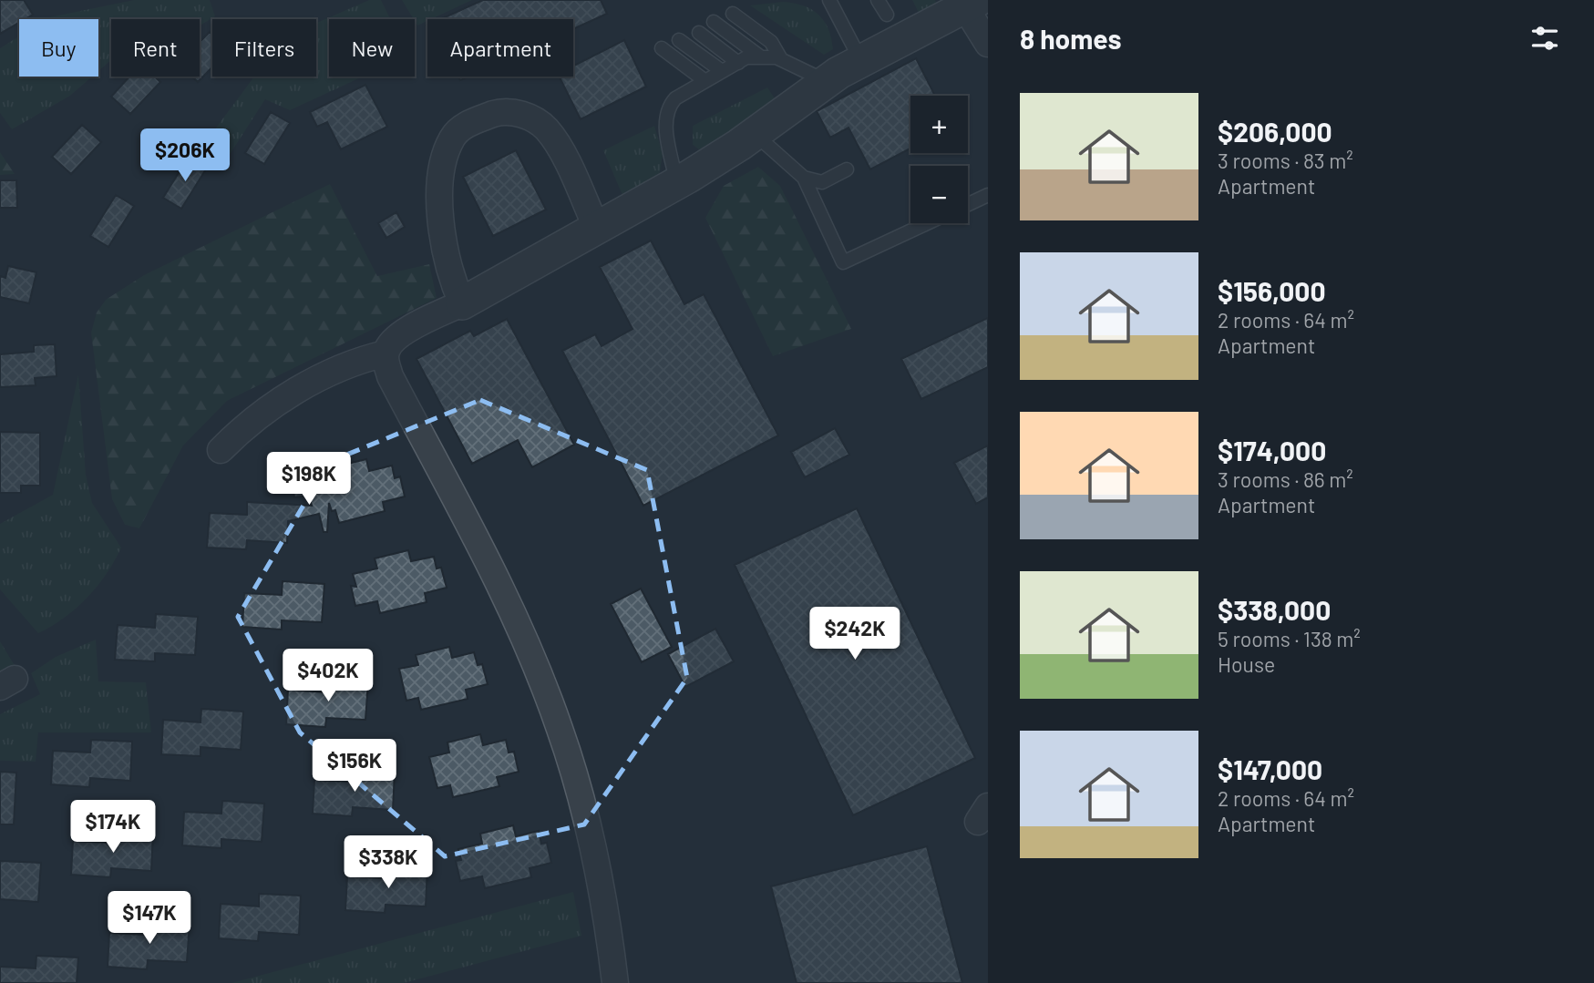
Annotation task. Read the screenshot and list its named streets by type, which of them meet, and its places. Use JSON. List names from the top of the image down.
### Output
{
  "page": {
    "heading": "8 homes",
    "chip": [
      "Buy",
      "Rent",
      "Filters",
      "New",
      "Apartment"
    ],
    "list": [
      {
        "name": "$206,000",
        "note": "3 rooms · 83 m² · Apartment"
      },
      {
        "name": "$156,000",
        "note": "2 rooms · 64 m² · Apartment"
      },
      {
        "name": "$174,000",
        "note": "3 rooms · 86 m² · Apartment"
      },
      {
        "name": "$338,000",
        "note": "5 rooms · 138 m² · House"
      },
      {
        "name": "$147,000",
        "note": "2 rooms · 64 m² · Apartment"
      }
    ],
    "map_buttons": ["+", "−"],
    "price": [
      "$206K",
      "$198K",
      "$242K",
      "$402K",
      "$156K",
      "$174K",
      "$338K",
      "$147K"
    ]
  }
}
